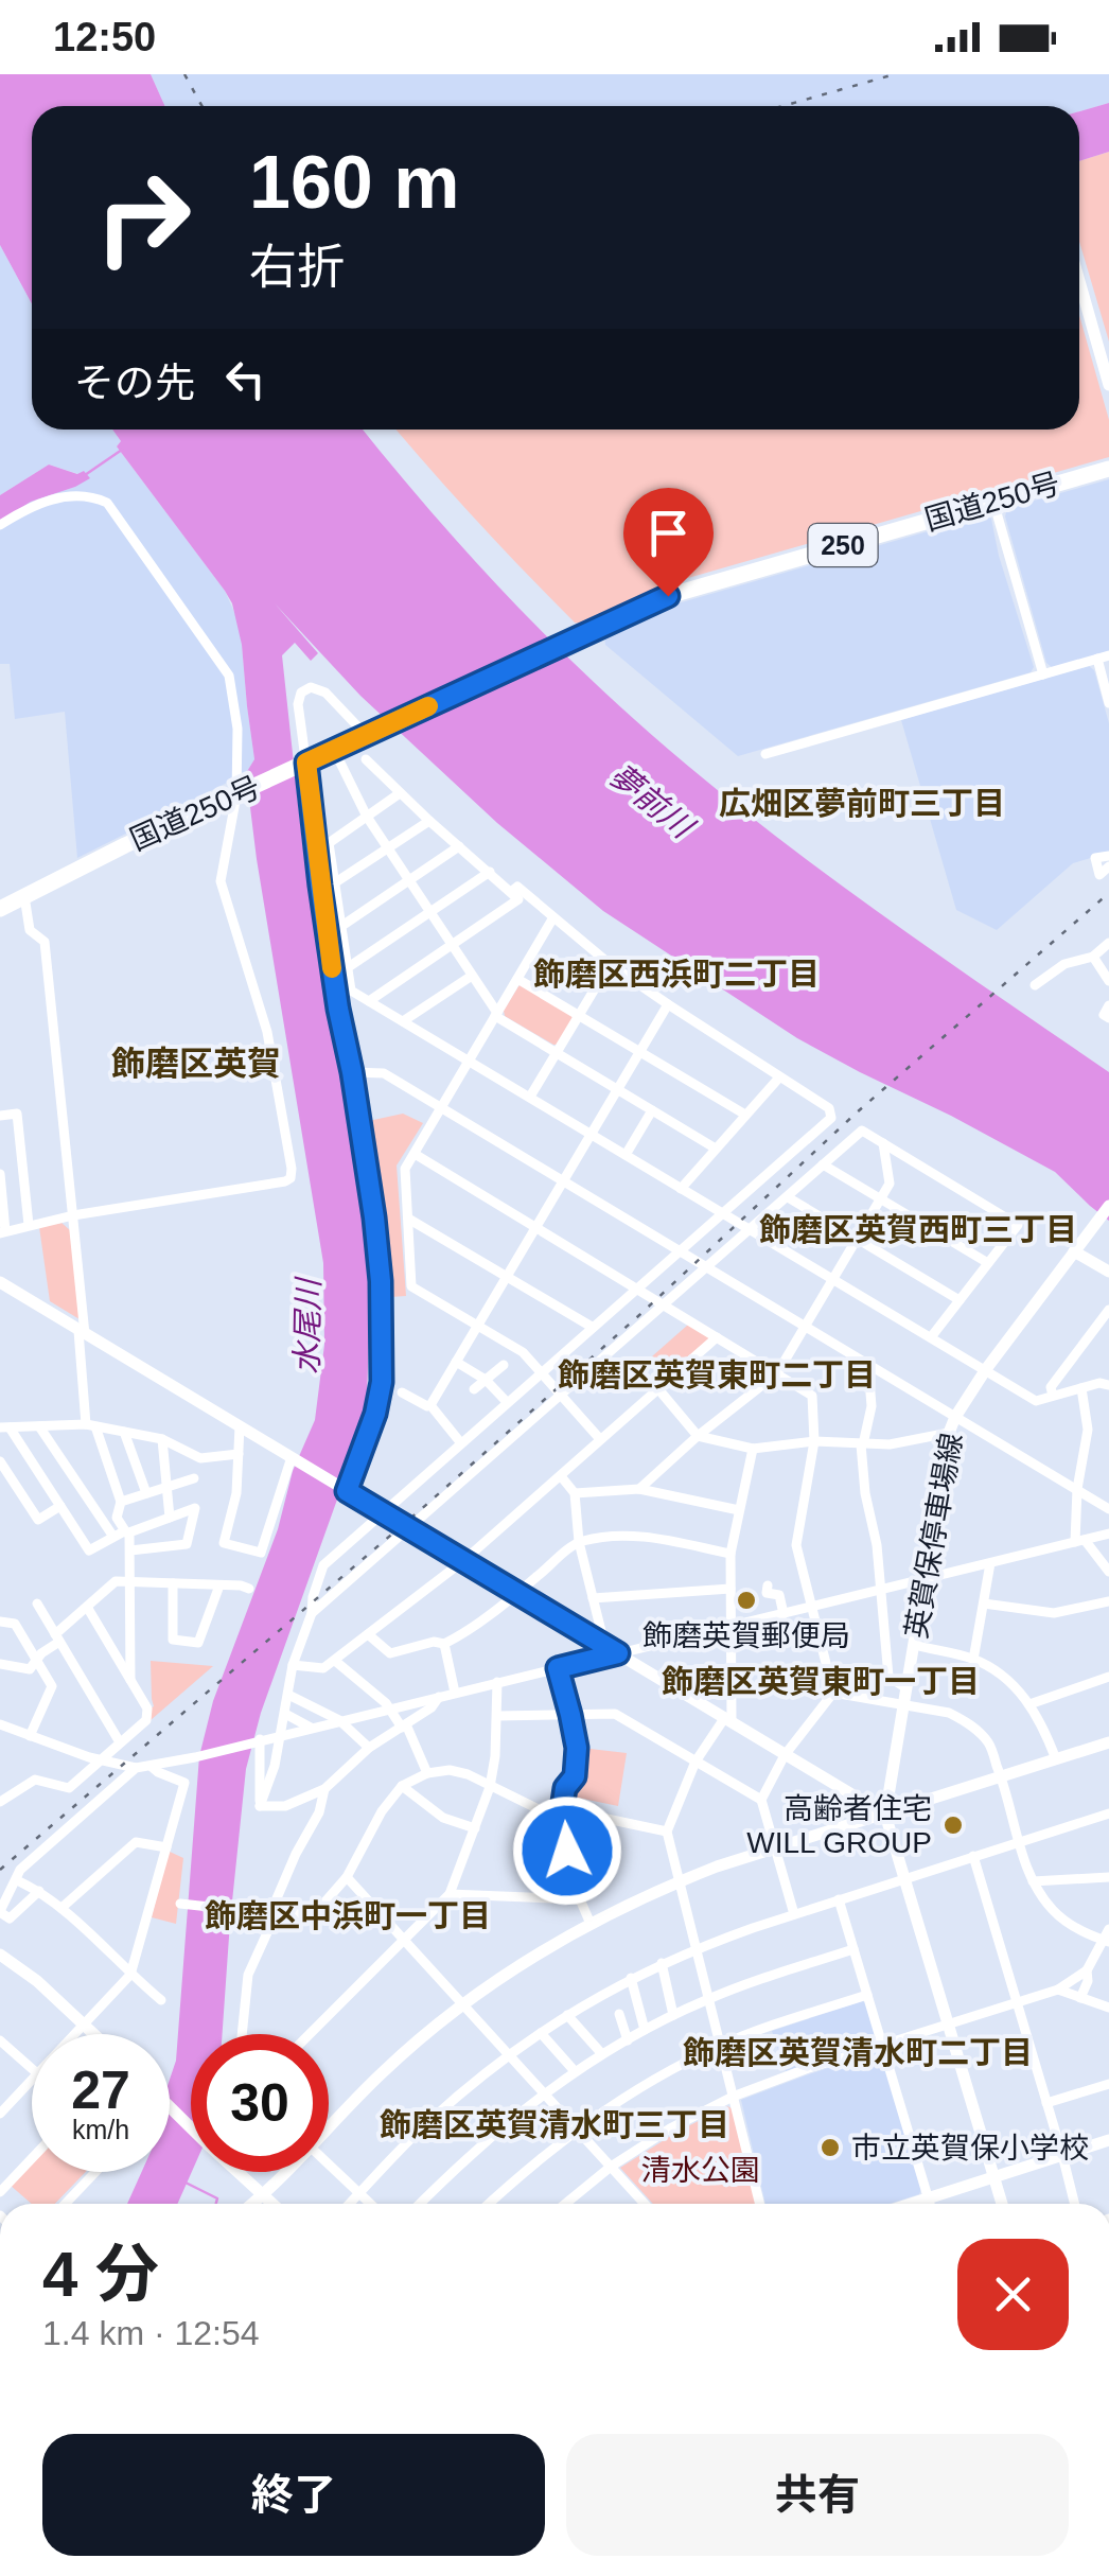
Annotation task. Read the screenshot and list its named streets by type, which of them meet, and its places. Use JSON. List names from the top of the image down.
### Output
{
  "streets": {
    "highway": ["国道250号", "250"],
    "street": ["英賀保停車場線"]
  },
  "districts": [
    "広畑区夢前町三丁目",
    "飾磨区西浜町二丁目",
    "飾磨区英賀",
    "飾磨区英賀西町三丁目",
    "飾磨区英賀東町二丁目",
    "飾磨区英賀東町一丁目",
    "飾磨区中浜町一丁目",
    "飾磨区英賀清水町二丁目",
    "飾磨区英賀清水町三丁目"
  ],
  "water": ["夢前川", "水尾川"],
  "parks": ["清水公園"],
  "places": ["飾磨英賀郵便局", "高齢者住宅 WILL GROUP", "市立英賀保小学校"],
  "page": {
    "status": "12:50",
    "turn": ["160 m", "右折"],
    "then": "その先",
    "speed": "27 km/h",
    "limit": "30",
    "heading": ["4 分", "1.4 km · 12:54"],
    "buttons": ["終了", "共有"]
  }
}
